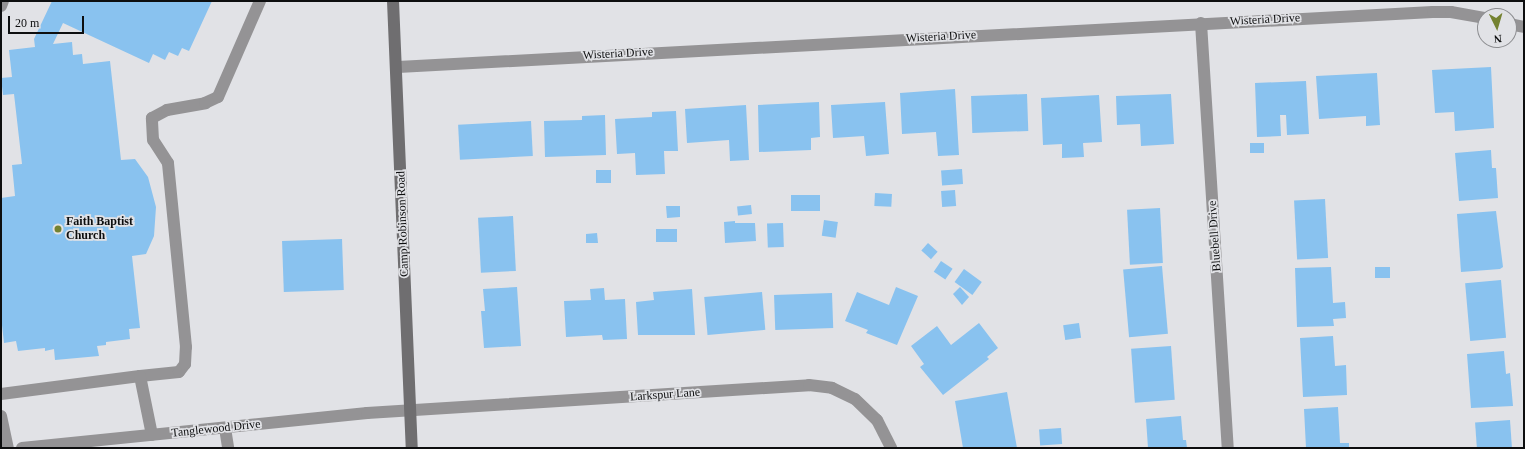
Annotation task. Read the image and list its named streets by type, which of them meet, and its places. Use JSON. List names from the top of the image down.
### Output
{
  "streets": {
    "main road": ["Camp Robinson Road"],
    "street": [
      "Wisteria Drive",
      "Bluebell Drive",
      "Larkspur Lane",
      "Tanglewood Drive"
    ]
  },
  "crossings": [
    ["Wisteria Drive", "Camp Robinson Road"],
    ["Wisteria Drive", "Bluebell Drive"],
    ["Camp Robinson Road", "Larkspur Lane"],
    ["Camp Robinson Road", "Tanglewood Drive"],
    ["Larkspur Lane", "Tanglewood Drive"]
  ],
  "places": ["Faith Baptist Church"],
  "scale_bar": "20 m",
  "north": "bottom"
}
